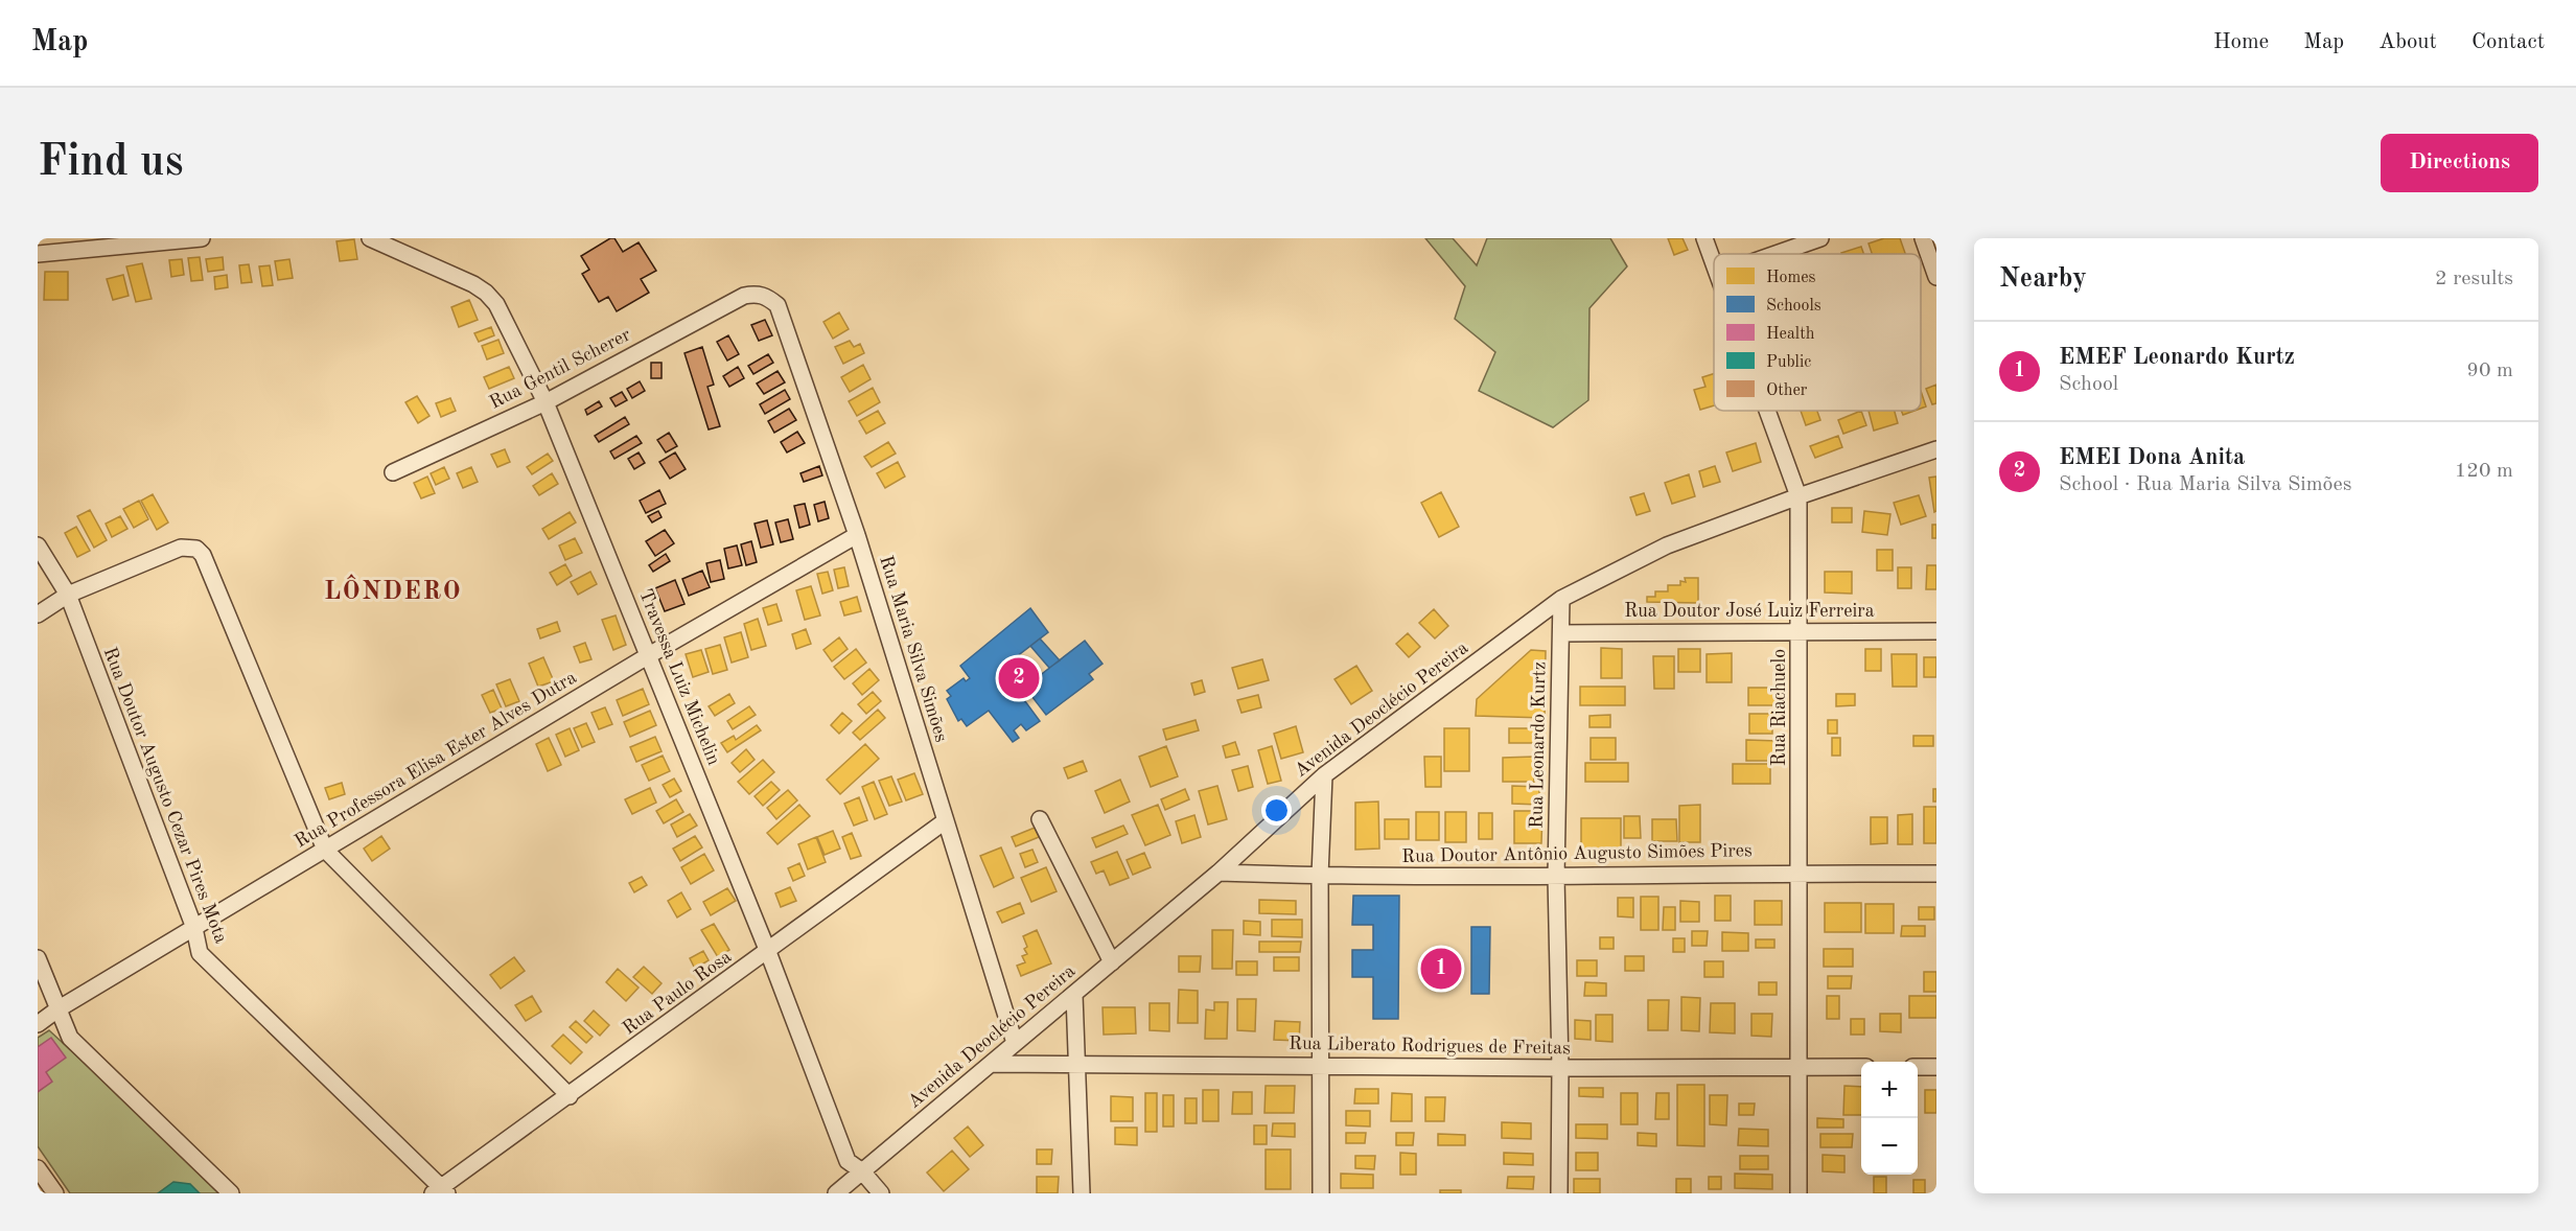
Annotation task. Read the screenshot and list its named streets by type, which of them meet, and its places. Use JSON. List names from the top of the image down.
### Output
{
  "streets": {
    "street": [
      "Rua Gentil Scherer",
      "Rua Doutor José Luiz Ferreira",
      "Rua Maria Silva Simões",
      "Travessa Luiz Michelin",
      "Rua Riachuelo",
      "Avenida Deoclécio Pereira",
      "Rua Leonardo Kurtz",
      "Rua Professora Elisa Ester Alves Dutra",
      "Rua Doutor Augusto Cezar Pires Mota",
      "Rua Doutor Antônio Augusto Simões Pires",
      "Rua Paulo Rosa",
      "Rua Liberato Rodrigues de Freitas"
    ]
  },
  "crossings": [
    ["Rua Gentil Scherer", "Rua Maria Silva Simões"],
    ["Rua Gentil Scherer", "Travessa Luiz Michelin"],
    ["Rua Doutor José Luiz Ferreira", "Rua Riachuelo"],
    ["Rua Doutor José Luiz Ferreira", "Rua Leonardo Kurtz"],
    ["Rua Maria Silva Simões", "Avenida Deoclécio Pereira"],
    ["Rua Maria Silva Simões", "Rua Professora Elisa Ester Alves Dutra"],
    ["Rua Maria Silva Simões", "Rua Paulo Rosa"],
    ["Travessa Luiz Michelin", "Avenida Deoclécio Pereira"],
    ["Travessa Luiz Michelin", "Rua Professora Elisa Ester Alves Dutra"],
    ["Travessa Luiz Michelin", "Rua Paulo Rosa"],
    ["Rua Riachuelo", "Avenida Deoclécio Pereira"],
    ["Rua Riachuelo", "Rua Doutor Antônio Augusto Simões Pires"],
    ["Rua Riachuelo", "Rua Liberato Rodrigues de Freitas"],
    ["Avenida Deoclécio Pereira", "Rua Leonardo Kurtz"],
    ["Avenida Deoclécio Pereira", "Rua Doutor Antônio Augusto Simões Pires"],
    ["Avenida Deoclécio Pereira", "Rua Liberato Rodrigues de Freitas"],
    ["Rua Leonardo Kurtz", "Rua Doutor Antônio Augusto Simões Pires"],
    ["Rua Leonardo Kurtz", "Rua Liberato Rodrigues de Freitas"],
    ["Rua Professora Elisa Ester Alves Dutra", "Rua Doutor Augusto Cezar Pires Mota"],
    ["Rua Doutor Augusto Cezar Pires Mota", "Rua Paulo Rosa"]
  ],
  "districts": ["LÔNDERO"],
  "legend": [
    "Homes",
    "Schools",
    "Health",
    "Public",
    "Other"
  ],
  "page": {
    "header": "Map",
    "nav": [
      "Home",
      "Map",
      "About",
      "Contact"
    ],
    "buttons": "Directions",
    "title": "Find us",
    "heading": ["Nearby", "2 results"],
    "list": [
      {
        "mark": "1",
        "name": "EMEF Leonardo Kurtz",
        "note": "School",
        "value": "90 m"
      },
      {
        "mark": "2",
        "name": "EMEI Dona Anita",
        "note": "School · Rua Maria Silva Simões",
        "value": "120 m"
      }
    ],
    "pins": ["2", "1"],
    "map_buttons": ["+", "−"]
  }
}
